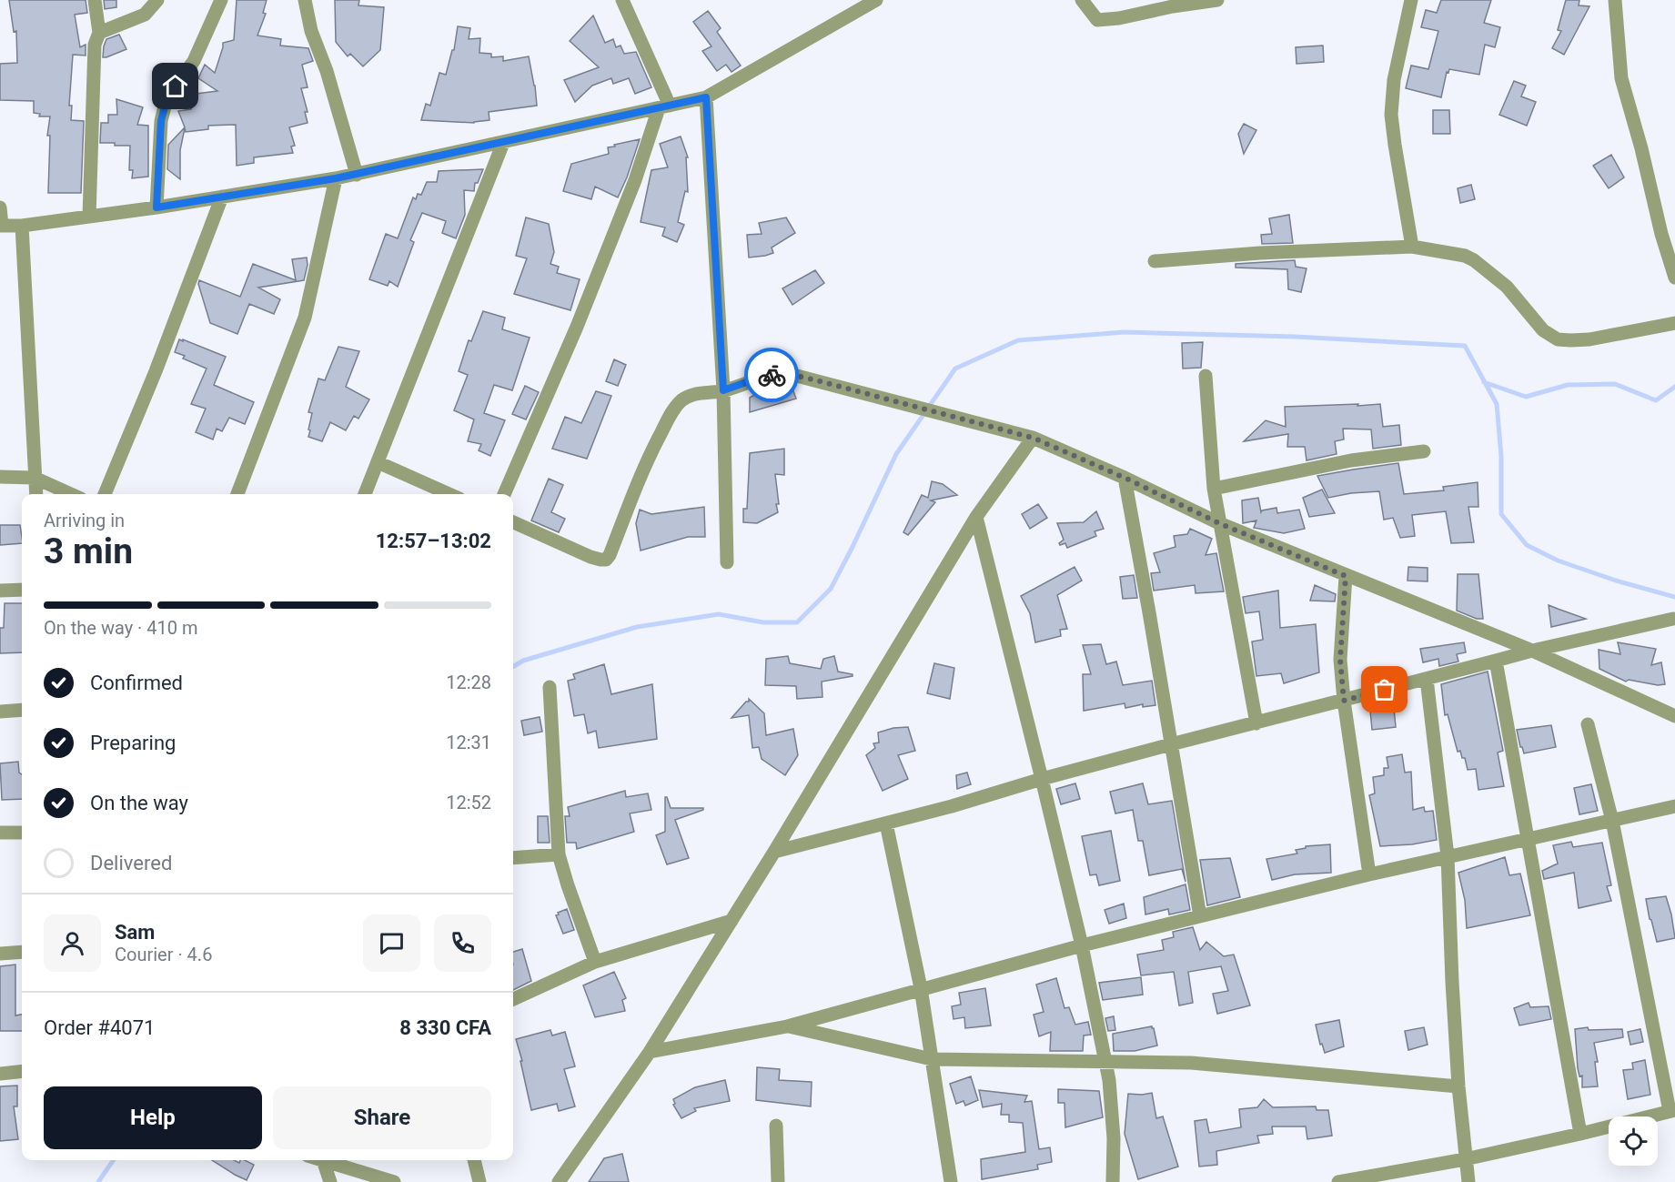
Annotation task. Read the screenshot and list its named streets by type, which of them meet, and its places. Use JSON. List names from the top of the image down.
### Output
{
  "page": {
    "heading": ["3 min", "Arriving in", "12:57–13:02"],
    "panel": [
      "Sam",
      "Courier · 4.6",
      "Order #4071",
      "8 330 CFA"
    ],
    "bar": "On the way · 410 m",
    "list": [
      ["Confirmed", "12:28"],
      ["Preparing", "12:31"],
      ["On the way", "12:52"],
      "Delivered"
    ],
    "buttons": ["Help", "Share"]
  }
}
